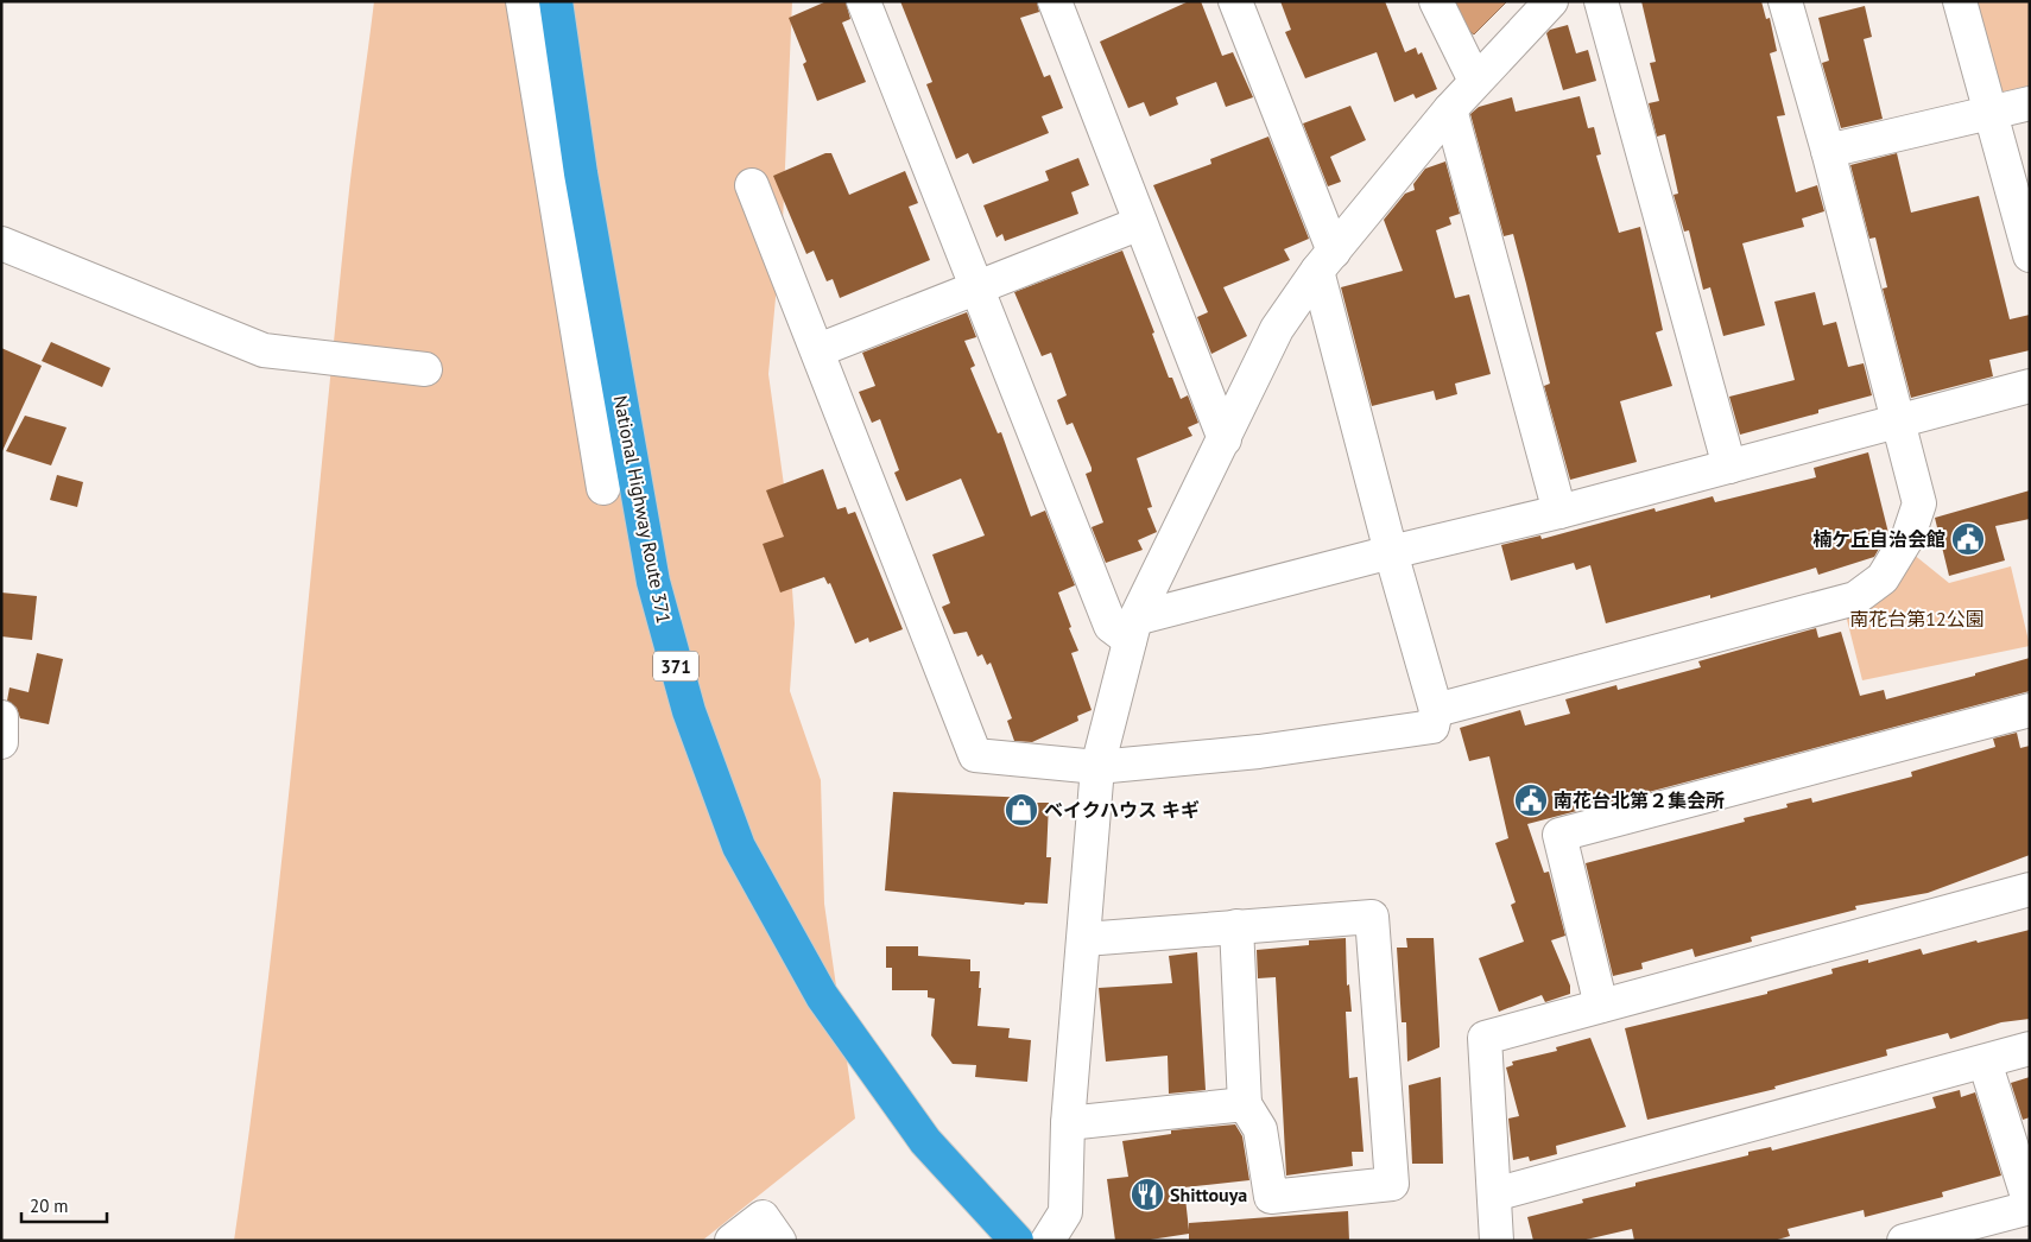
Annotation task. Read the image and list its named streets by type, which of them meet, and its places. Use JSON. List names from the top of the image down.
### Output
{
  "streets": {
    "highway": ["National Highway Route 371", "371"]
  },
  "parks": ["南花台第12公園"],
  "places": {
    "public building": ["楠ケ丘自治会館", "南花台北第２集会所"],
    "shop": ["ベイクハウス キギ"],
    "restaurant": ["Shittouya"]
  },
  "scale_bar": "20 m"
}
